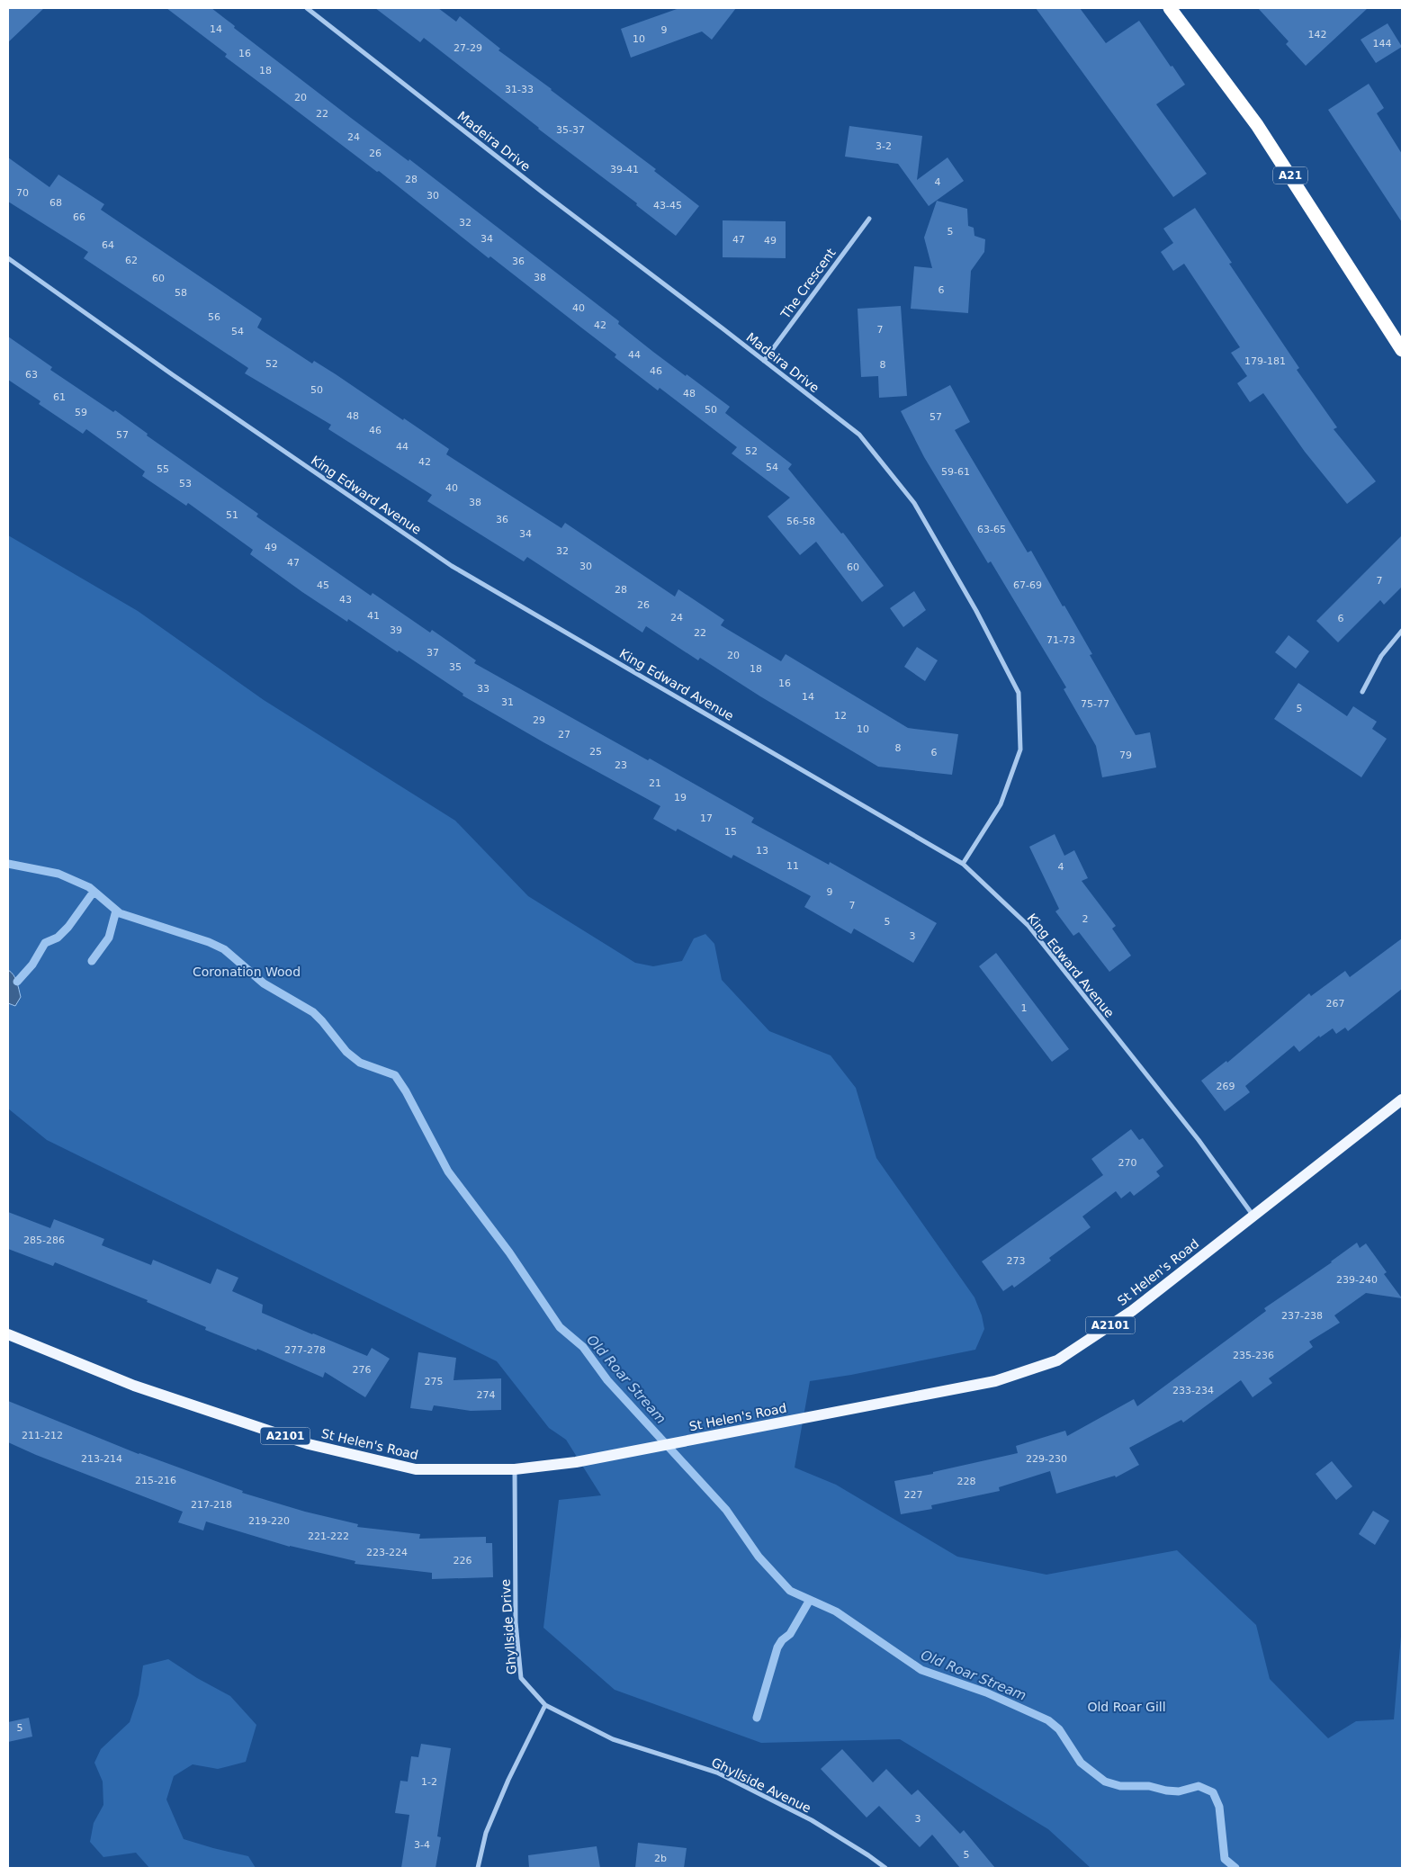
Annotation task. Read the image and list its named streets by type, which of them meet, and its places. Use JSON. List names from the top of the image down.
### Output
{
  "streets": {
    "highway": ["A21"],
    "main road": ["St Helen's Road", "A2101"],
    "street": [
      "Madeira Drive",
      "The Crescent",
      "King Edward Avenue",
      "Ghyllside Drive",
      "Ghyllside Avenue"
    ]
  },
  "crossings": [
    ["Madeira Drive", "The Crescent"],
    ["Madeira Drive", "King Edward Avenue"],
    ["King Edward Avenue", "St Helen's Road"],
    ["St Helen's Road", "Ghyllside Drive"],
    ["Ghyllside Drive", "Ghyllside Avenue"]
  ],
  "water": ["Old Roar Stream"],
  "parks": ["Coronation Wood", "Old Roar Gill"],
  "house_numbers": [
    "14",
    "9",
    "142",
    "10",
    "144",
    "27-29",
    "16",
    "18",
    "31-33",
    "20",
    "22",
    "35-37",
    "24",
    "3-2",
    "26",
    "39-41",
    "28",
    "4",
    "70",
    "30",
    "68",
    "43-45",
    "66",
    "32",
    "5",
    "34",
    "47",
    "49",
    "64",
    "62",
    "36",
    "38",
    "60",
    "6",
    "58",
    "40",
    "56",
    "42",
    "7",
    "54",
    "44",
    "179-181",
    "52",
    "8",
    "46",
    "63",
    "50",
    "48",
    "61",
    "50",
    "59",
    "48",
    "57",
    "46",
    "57",
    "44",
    "52",
    "42",
    "54",
    "55",
    "59-61",
    "53",
    "40",
    "38",
    "51",
    "36",
    "56-58",
    "63-65",
    "34",
    "49",
    "32",
    "47",
    "30",
    "60",
    "7",
    "45",
    "67-69",
    "28",
    "43",
    "26",
    "41",
    "24",
    "6",
    "39",
    "22",
    "71-73",
    "37",
    "20",
    "35",
    "18",
    "16",
    "33",
    "14",
    "31",
    "75-77",
    "5",
    "12",
    "29",
    "10",
    "27",
    "8",
    "25",
    "6",
    "79",
    "23",
    "21",
    "19",
    "17",
    "15",
    "13",
    "11",
    "4",
    "9",
    "7",
    "2",
    "5",
    "3",
    "267",
    "1",
    "269",
    "270",
    "285-286",
    "273",
    "239-240",
    "237-238",
    "277-278",
    "235-236",
    "276",
    "275",
    "233-234",
    "274",
    "211-212",
    "213-214",
    "229-230",
    "215-216",
    "228",
    "227",
    "217-218",
    "219-220",
    "221-222",
    "223-224",
    "226",
    "5",
    "1-2",
    "3",
    "3-4",
    "5",
    "2b"
  ]
}
